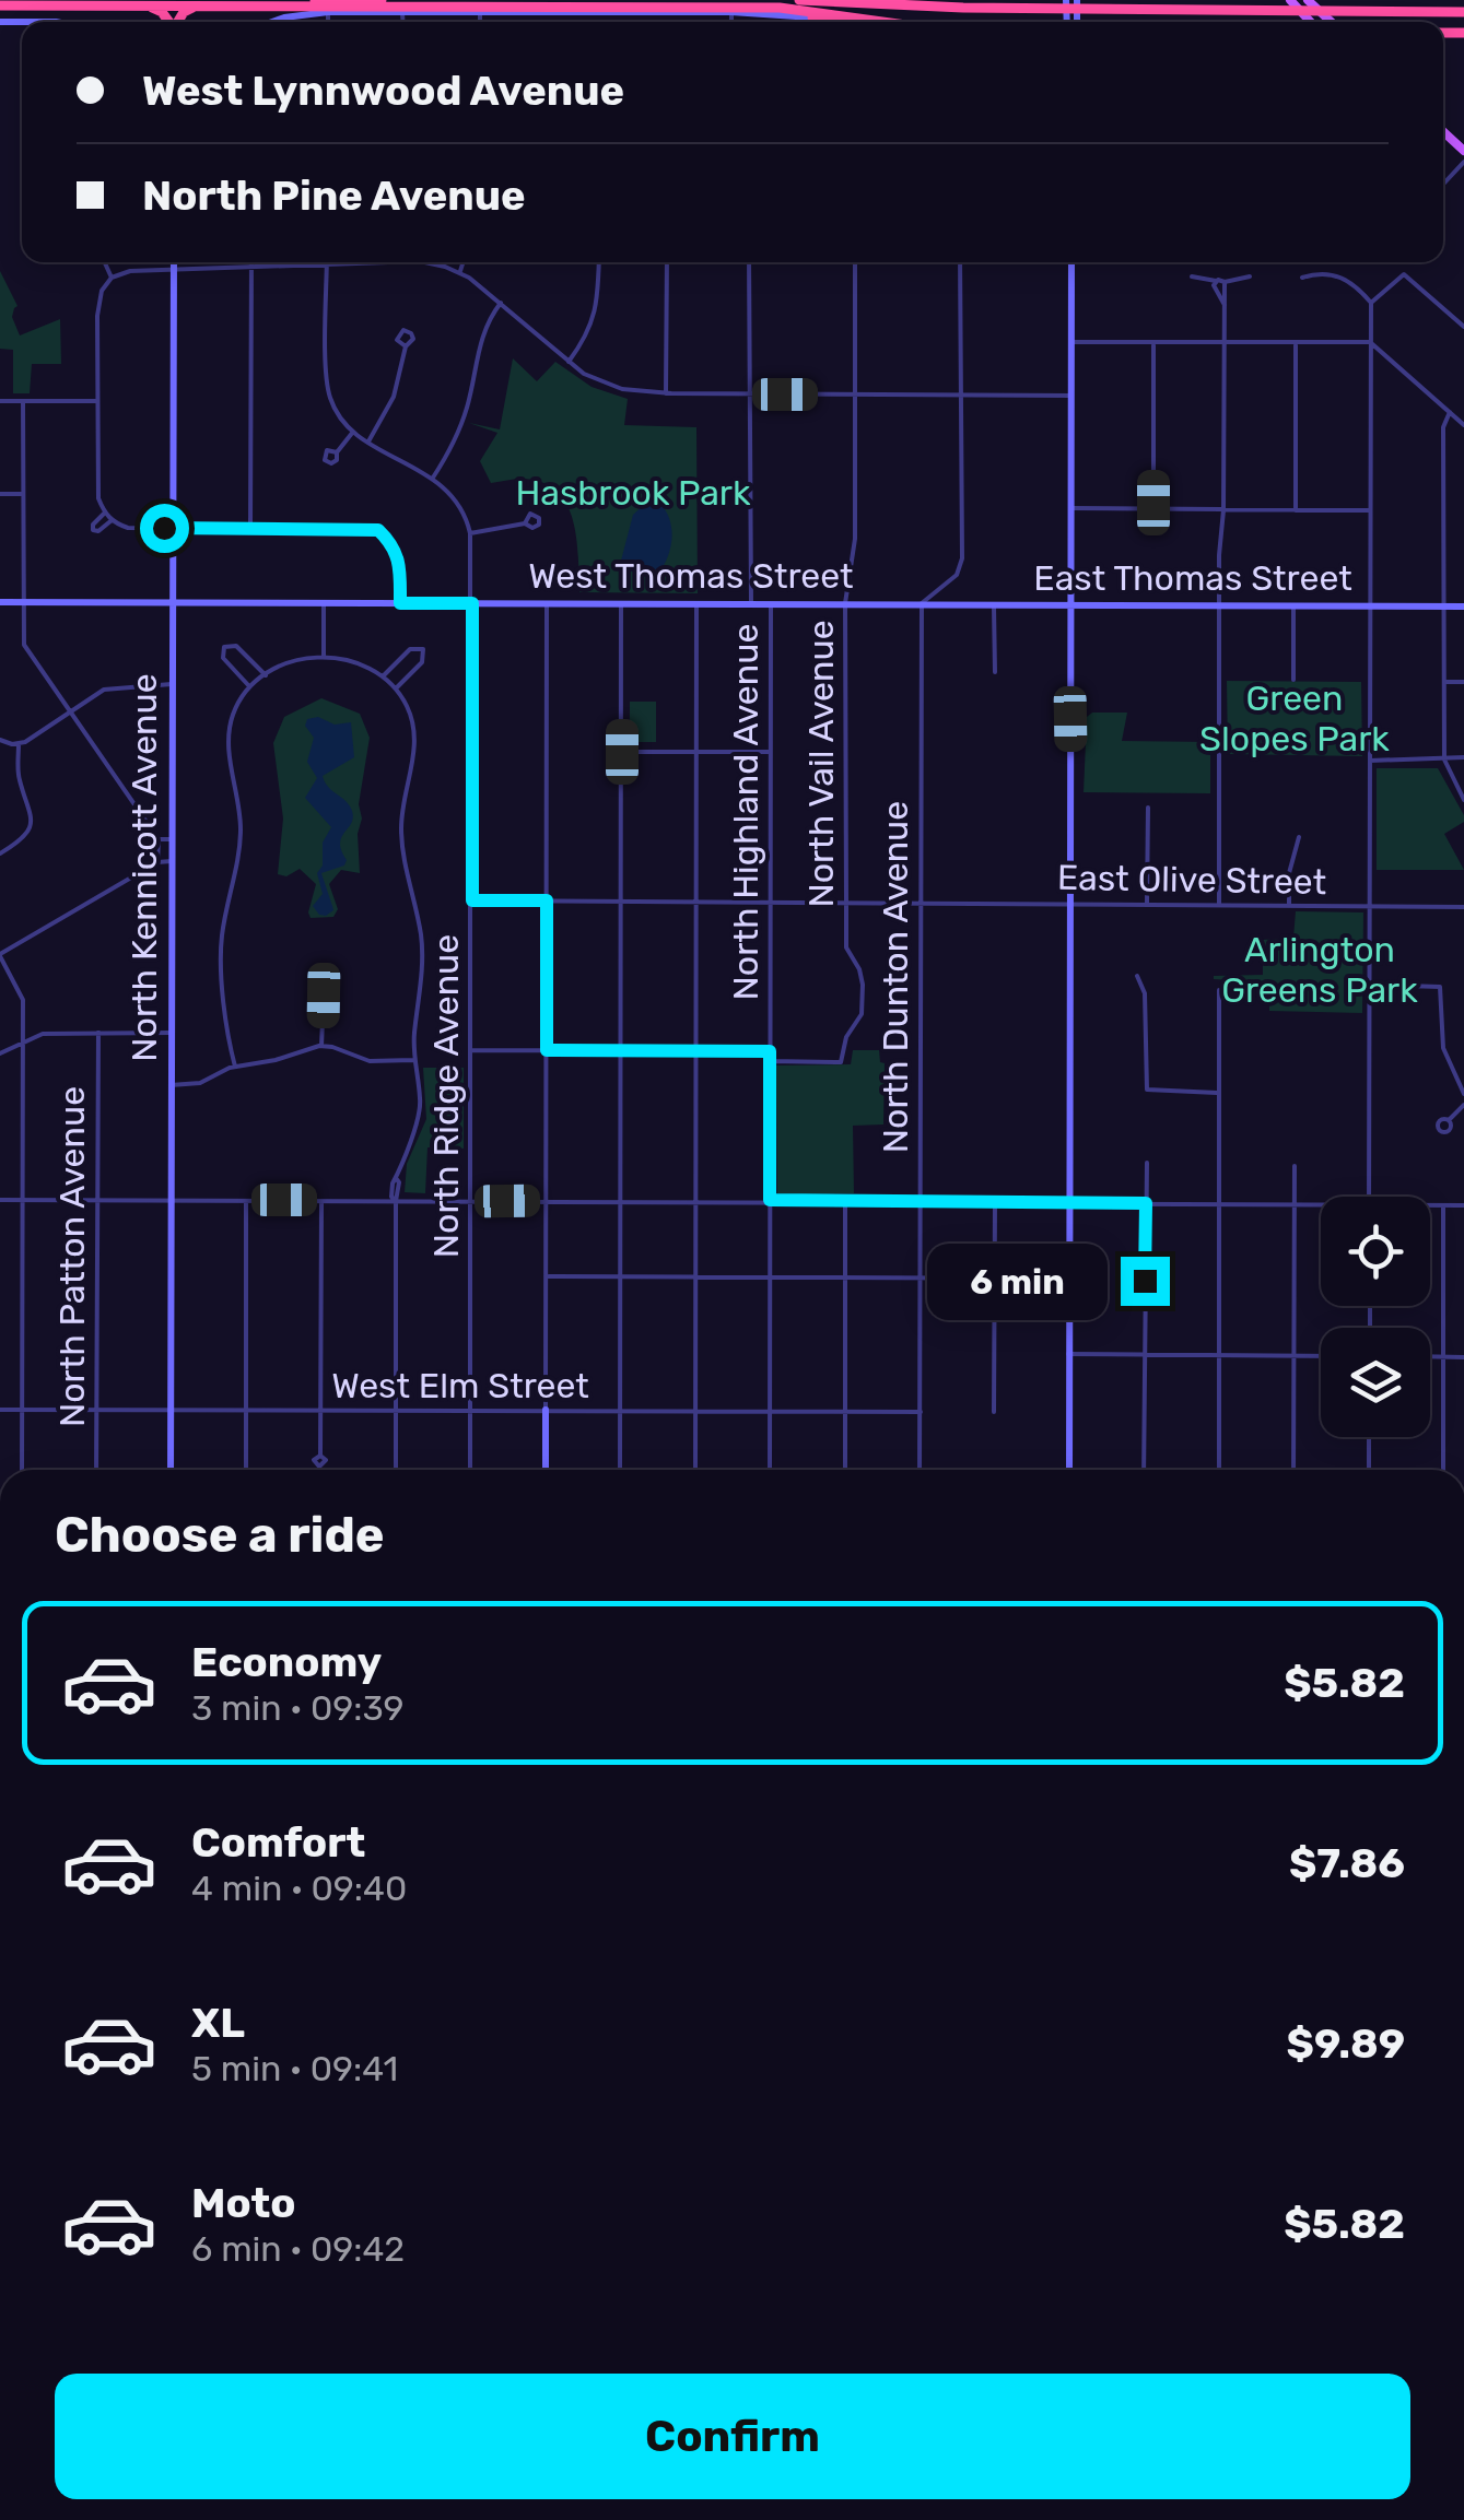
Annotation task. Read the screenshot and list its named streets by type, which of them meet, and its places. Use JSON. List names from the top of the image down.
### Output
{
  "streets": {
    "street": [
      "West Thomas Street",
      "East Thomas Street",
      "North Vail Avenue",
      "North Highland Avenue",
      "North Kennicott Avenue",
      "East Olive Street",
      "North Dunton Avenue",
      "North Ridge Avenue",
      "North Patton Avenue",
      "West Elm Street"
    ]
  },
  "crossings": [
    ["West Thomas Street", "East Thomas Street"],
    ["West Thomas Street", "North Vail Avenue"],
    ["West Thomas Street", "North Highland Avenue"],
    ["West Thomas Street", "North Kennicott Avenue"],
    ["West Thomas Street", "North Dunton Avenue"],
    ["West Thomas Street", "North Ridge Avenue"],
    ["East Thomas Street", "North Dunton Avenue"],
    ["North Vail Avenue", "North Highland Avenue"],
    ["North Vail Avenue", "East Olive Street"],
    ["North Highland Avenue", "East Olive Street"],
    ["North Highland Avenue", "West Elm Street"],
    ["North Kennicott Avenue", "West Elm Street"],
    ["East Olive Street", "North Dunton Avenue"],
    ["East Olive Street", "North Ridge Avenue"],
    ["North Dunton Avenue", "West Elm Street"],
    ["North Ridge Avenue", "West Elm Street"],
    ["North Patton Avenue", "West Elm Street"]
  ],
  "parks": ["Hasbrook Park", "Green Slopes Park", "Arlington Greens Park"],
  "page": {
    "banner": ["West Lynnwood Avenue", "North Pine Avenue"],
    "bubble": "6 min",
    "heading": "Choose a ride",
    "list": [
      {
        "name": "Economy",
        "note": "3 min · 09:39",
        "value": "$5.82"
      },
      {
        "name": "Comfort",
        "note": "4 min · 09:40",
        "value": "$7.86"
      },
      {
        "name": "XL",
        "note": "5 min · 09:41",
        "value": "$9.89"
      },
      {
        "name": "Moto",
        "note": "6 min · 09:42",
        "value": "$5.82"
      }
    ],
    "buttons": "Confirm"
  }
}
